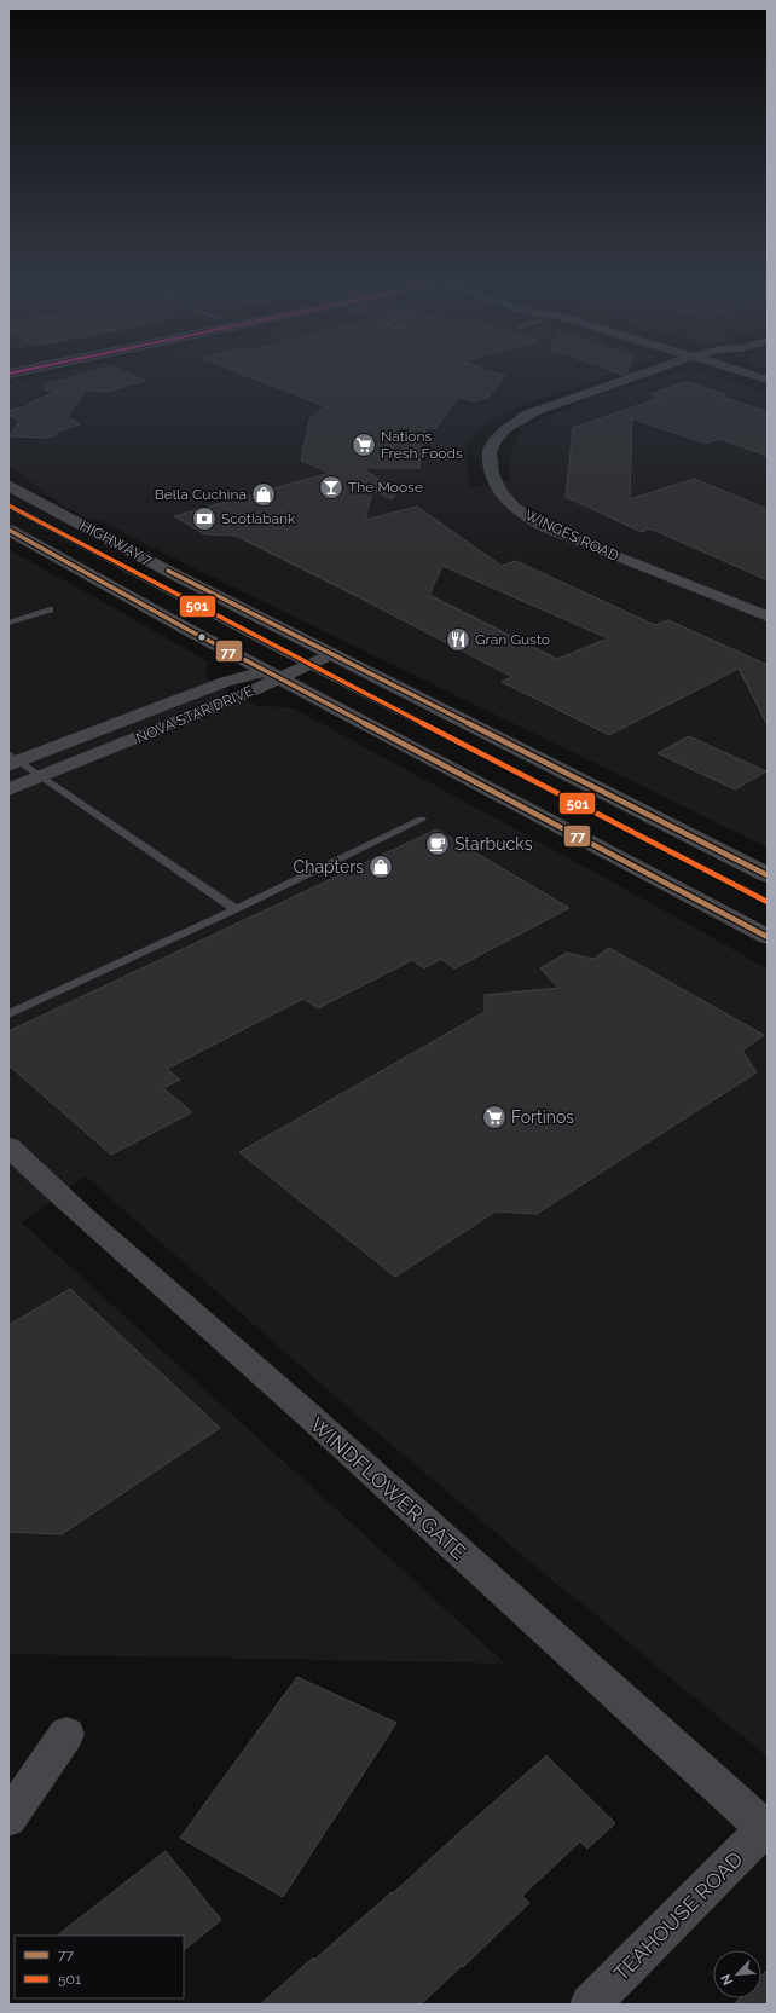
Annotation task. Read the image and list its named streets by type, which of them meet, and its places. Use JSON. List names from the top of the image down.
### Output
{
  "streets": {
    "main road": ["HIGHWAY 7"],
    "street": [
      "WINGES ROAD",
      "NOVA STAR DRIVE",
      "WINDFLOWER GATE",
      "TEAHOUSE ROAD"
    ]
  },
  "crossings": [
    ["HIGHWAY 7", "NOVA STAR DRIVE"],
    ["WINDFLOWER GATE", "TEAHOUSE ROAD"]
  ],
  "places": {
    "supermarket": ["Nations Fresh Foods", "Fortinos"],
    "bar": ["The Moose"],
    "shop": ["Bella Cuchina", "Chapters"],
    "bank": ["Scotiabank"],
    "restaurant": ["Gran Gusto"],
    "cafe": ["Starbucks"]
  },
  "lines": ["transit line 501", "transit line 77"],
  "legend": ["77", "501"],
  "north": "bottom left"
}
